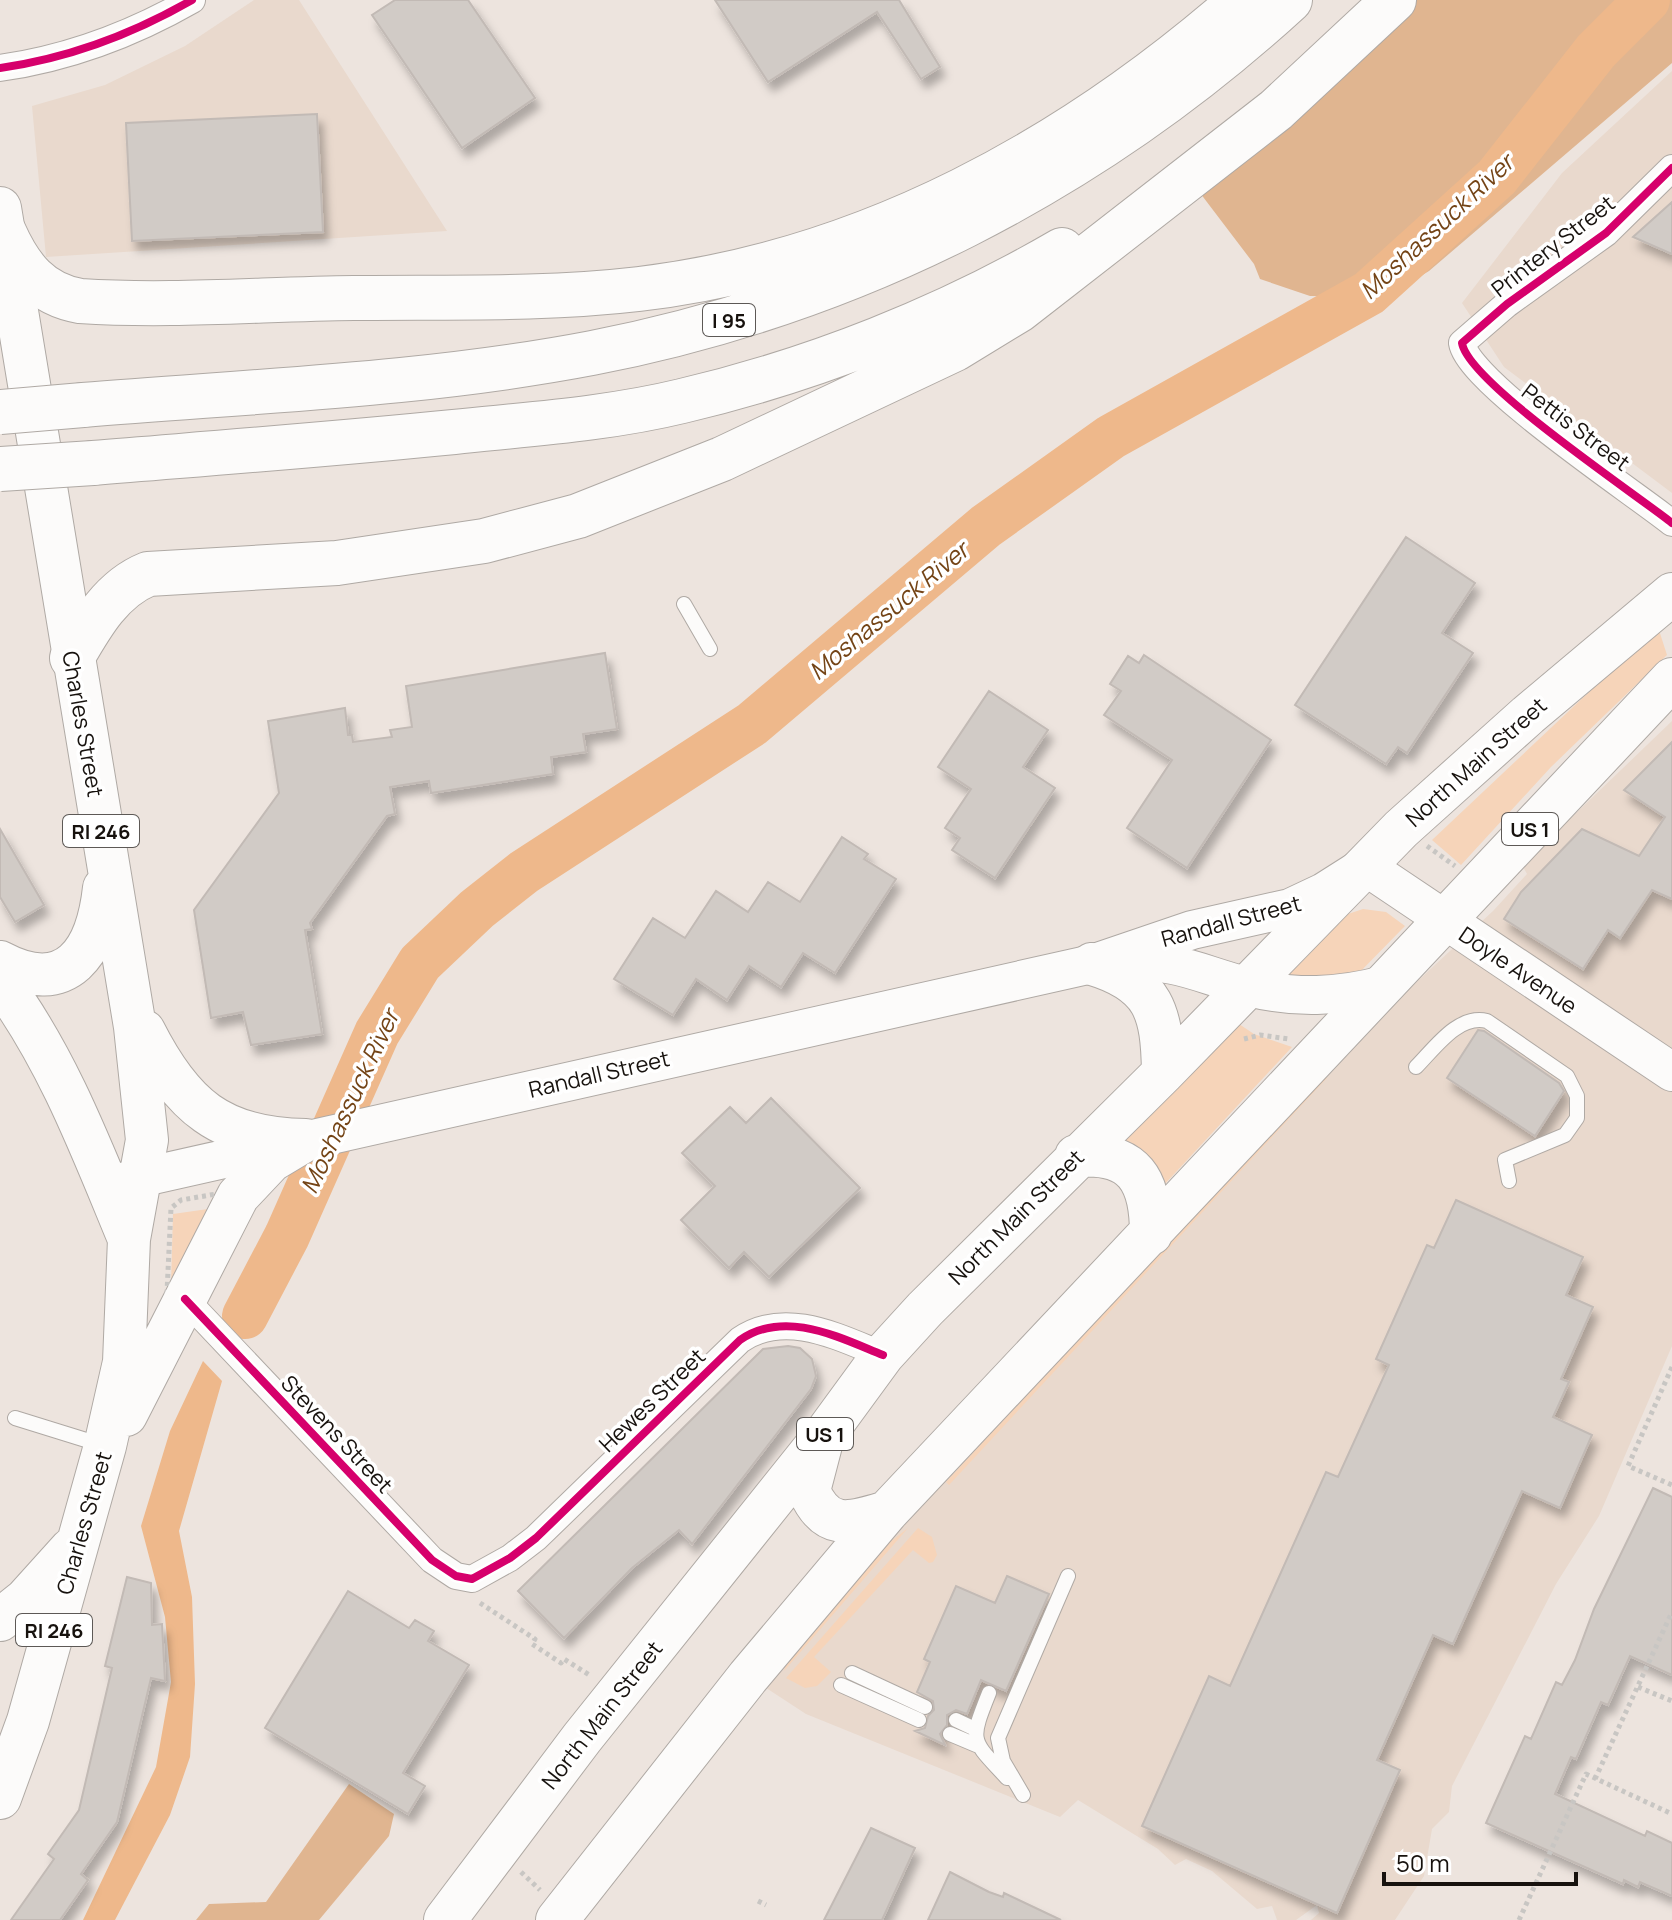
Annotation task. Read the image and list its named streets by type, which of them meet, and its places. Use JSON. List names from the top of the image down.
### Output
{
  "streets": {
    "highway": ["I 95"],
    "main road": [
      "Charles Street",
      "North Main Street",
      "US 1",
      "RI 246",
      "Randall Street",
      "Doyle Avenue"
    ],
    "street": [
      "Printery Street",
      "Pettis Street",
      "Hewes Street",
      "Stevens Street"
    ]
  },
  "crossings": [
    ["Printery Street", "Pettis Street"],
    ["Charles Street", "RI 246"],
    ["Charles Street", "Randall Street"],
    ["North Main Street", "Randall Street"],
    ["North Main Street", "Doyle Avenue"],
    ["North Main Street", "Hewes Street"],
    ["US 1", "Randall Street"],
    ["US 1", "Doyle Avenue"],
    ["RI 246", "Randall Street"],
    ["Randall Street", "Doyle Avenue"],
    ["Hewes Street", "Stevens Street"]
  ],
  "water": ["Moshassuck River"],
  "scale_bar": "50 m"
}
